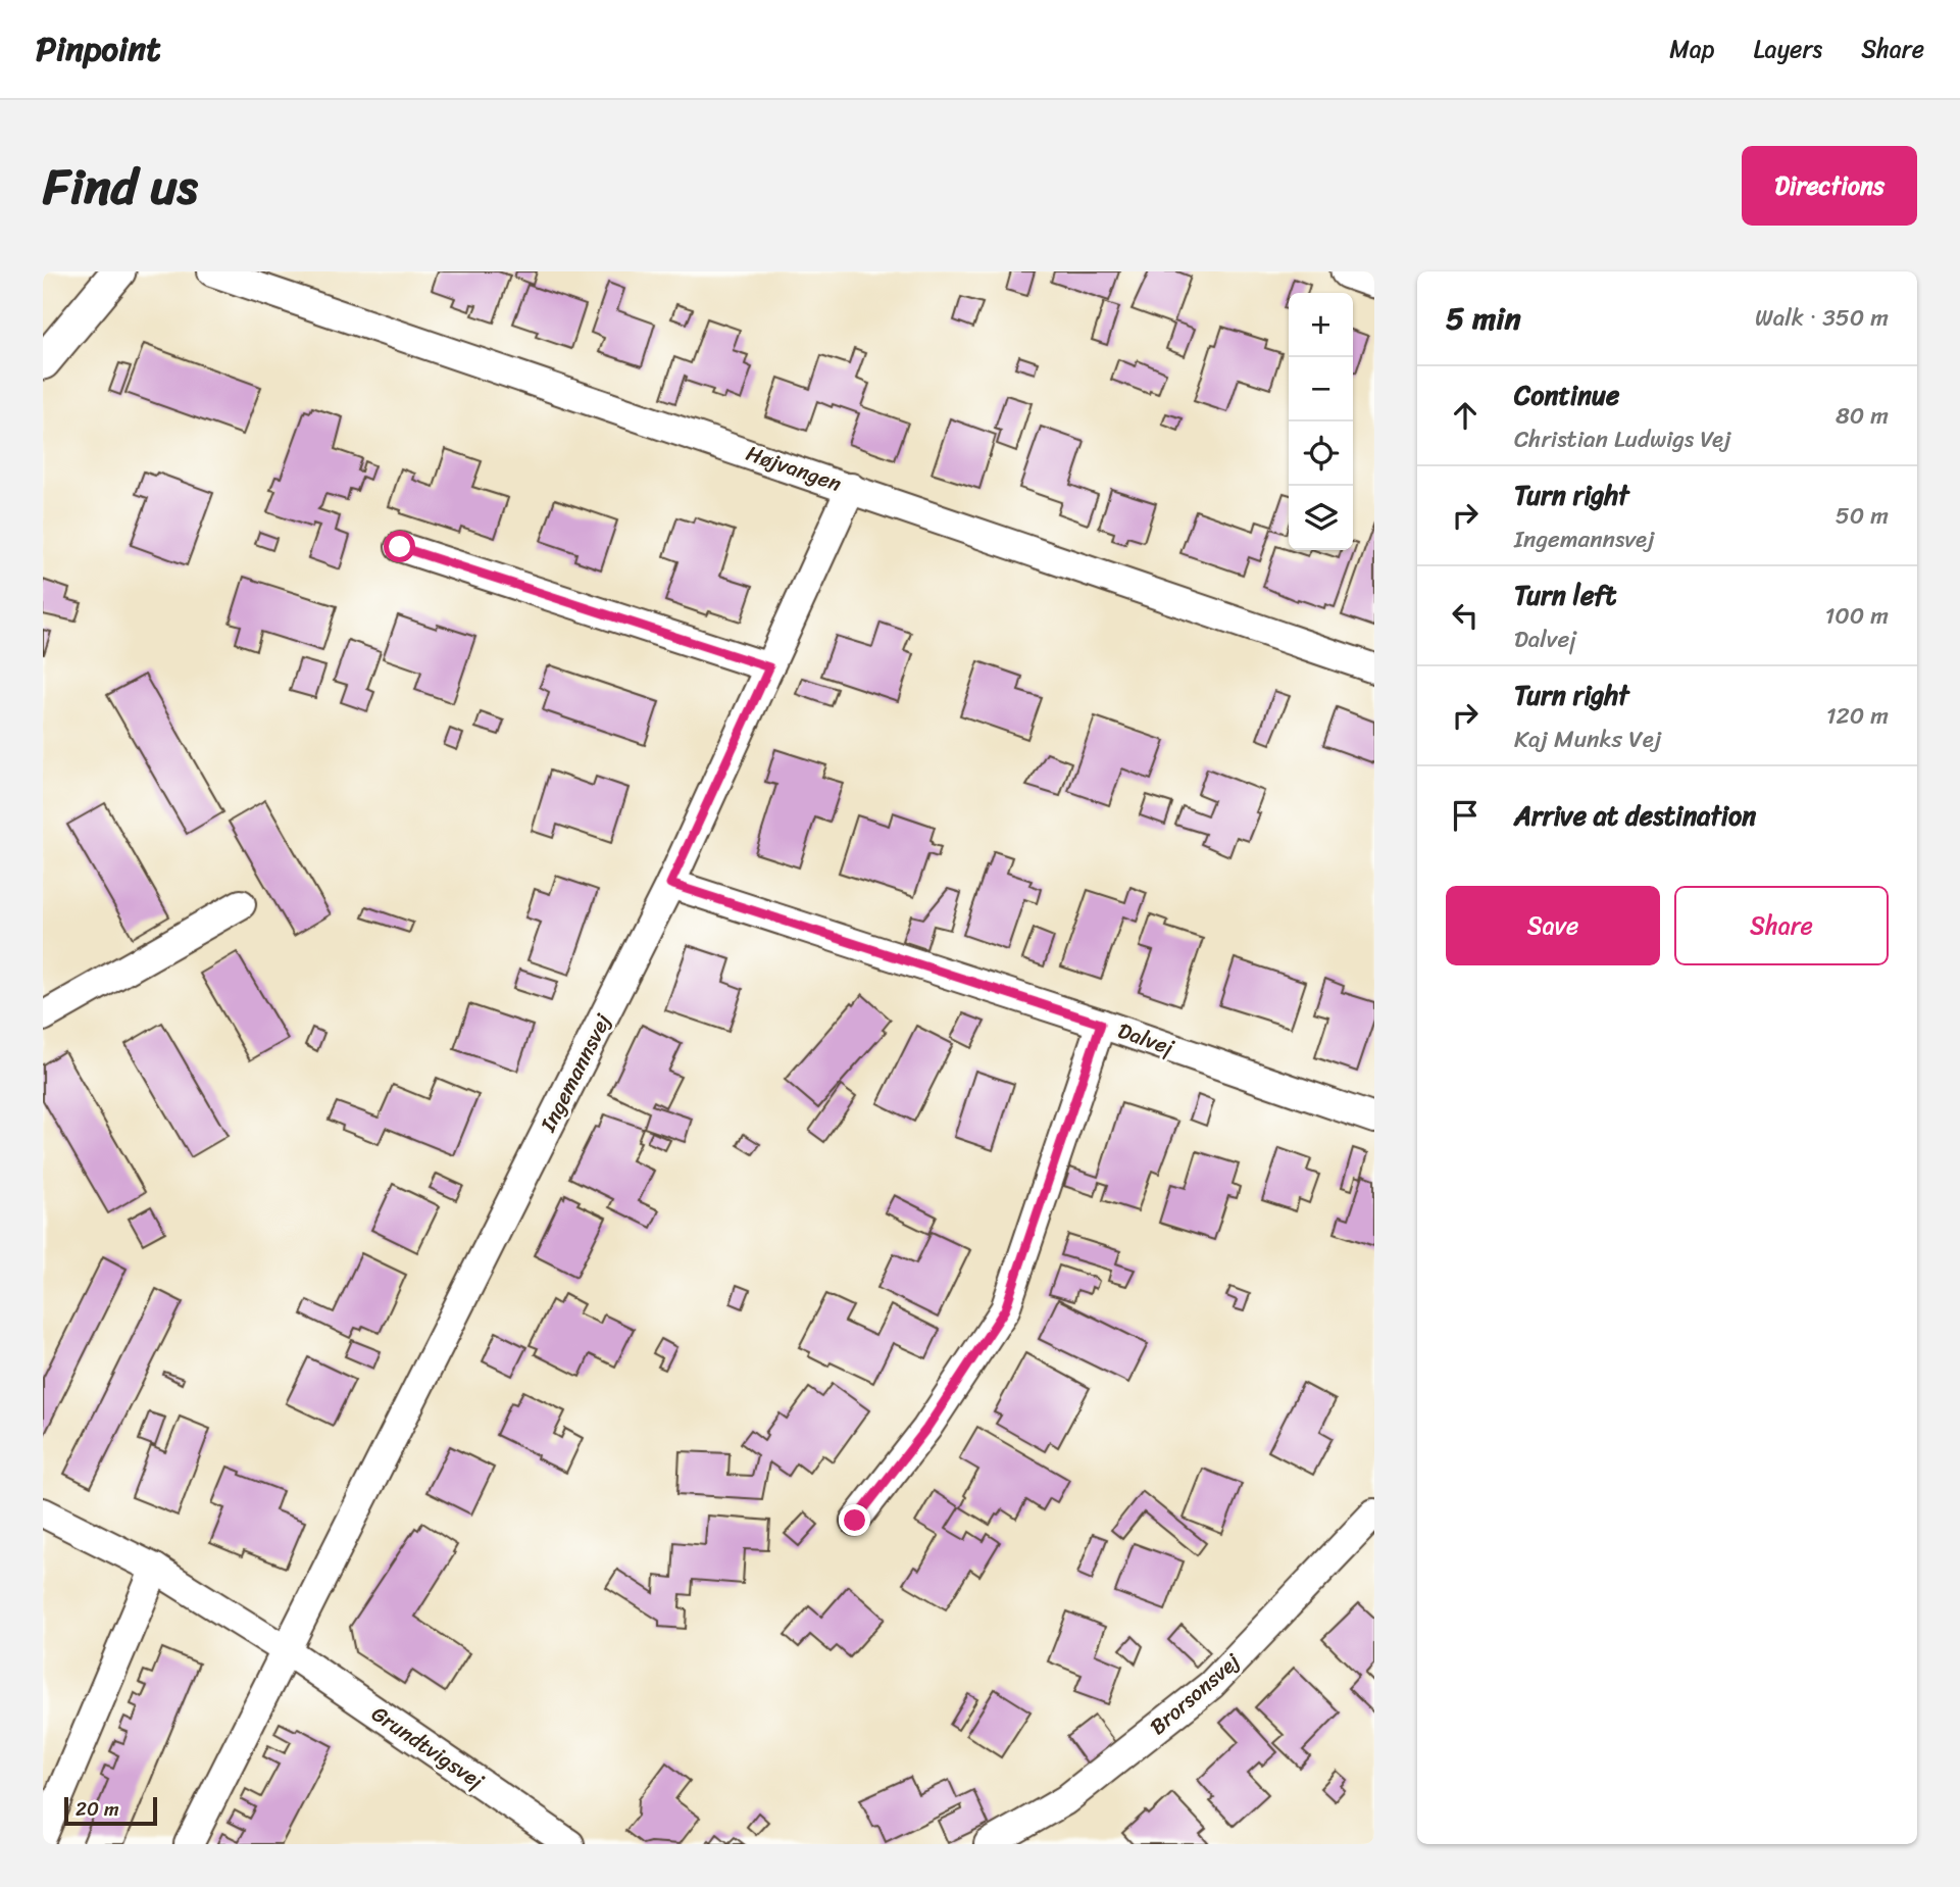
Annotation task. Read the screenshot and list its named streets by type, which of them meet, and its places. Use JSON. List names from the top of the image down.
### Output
{
  "streets": {
    "street": [
      "Højvangen",
      "Dalvej",
      "Ingemannsvej",
      "Brorsonsvej",
      "Grundtvigsvej"
    ]
  },
  "crossings": [
    ["Højvangen", "Ingemannsvej"],
    ["Dalvej", "Ingemannsvej"],
    ["Ingemannsvej", "Grundtvigsvej"]
  ],
  "scale_bar": "20 m",
  "page": {
    "header": "Pinpoint",
    "nav": ["Map", "Layers", "Share"],
    "title": "Find us",
    "buttons": [
      "Directions",
      ["Save", "Share"]
    ],
    "heading": ["5 min", "Walk · 350 m"],
    "map_buttons": ["+", "−"],
    "list": [
      ["Continue", "Christian Ludwigs Vej", "80 m"],
      ["Turn right", "Ingemannsvej", "50 m"],
      ["Turn left", "Dalvej", "100 m"],
      ["Turn right", "Kaj Munks Vej", "120 m"],
      "Arrive at destination"
    ],
    "scale": "20 m"
  }
}
